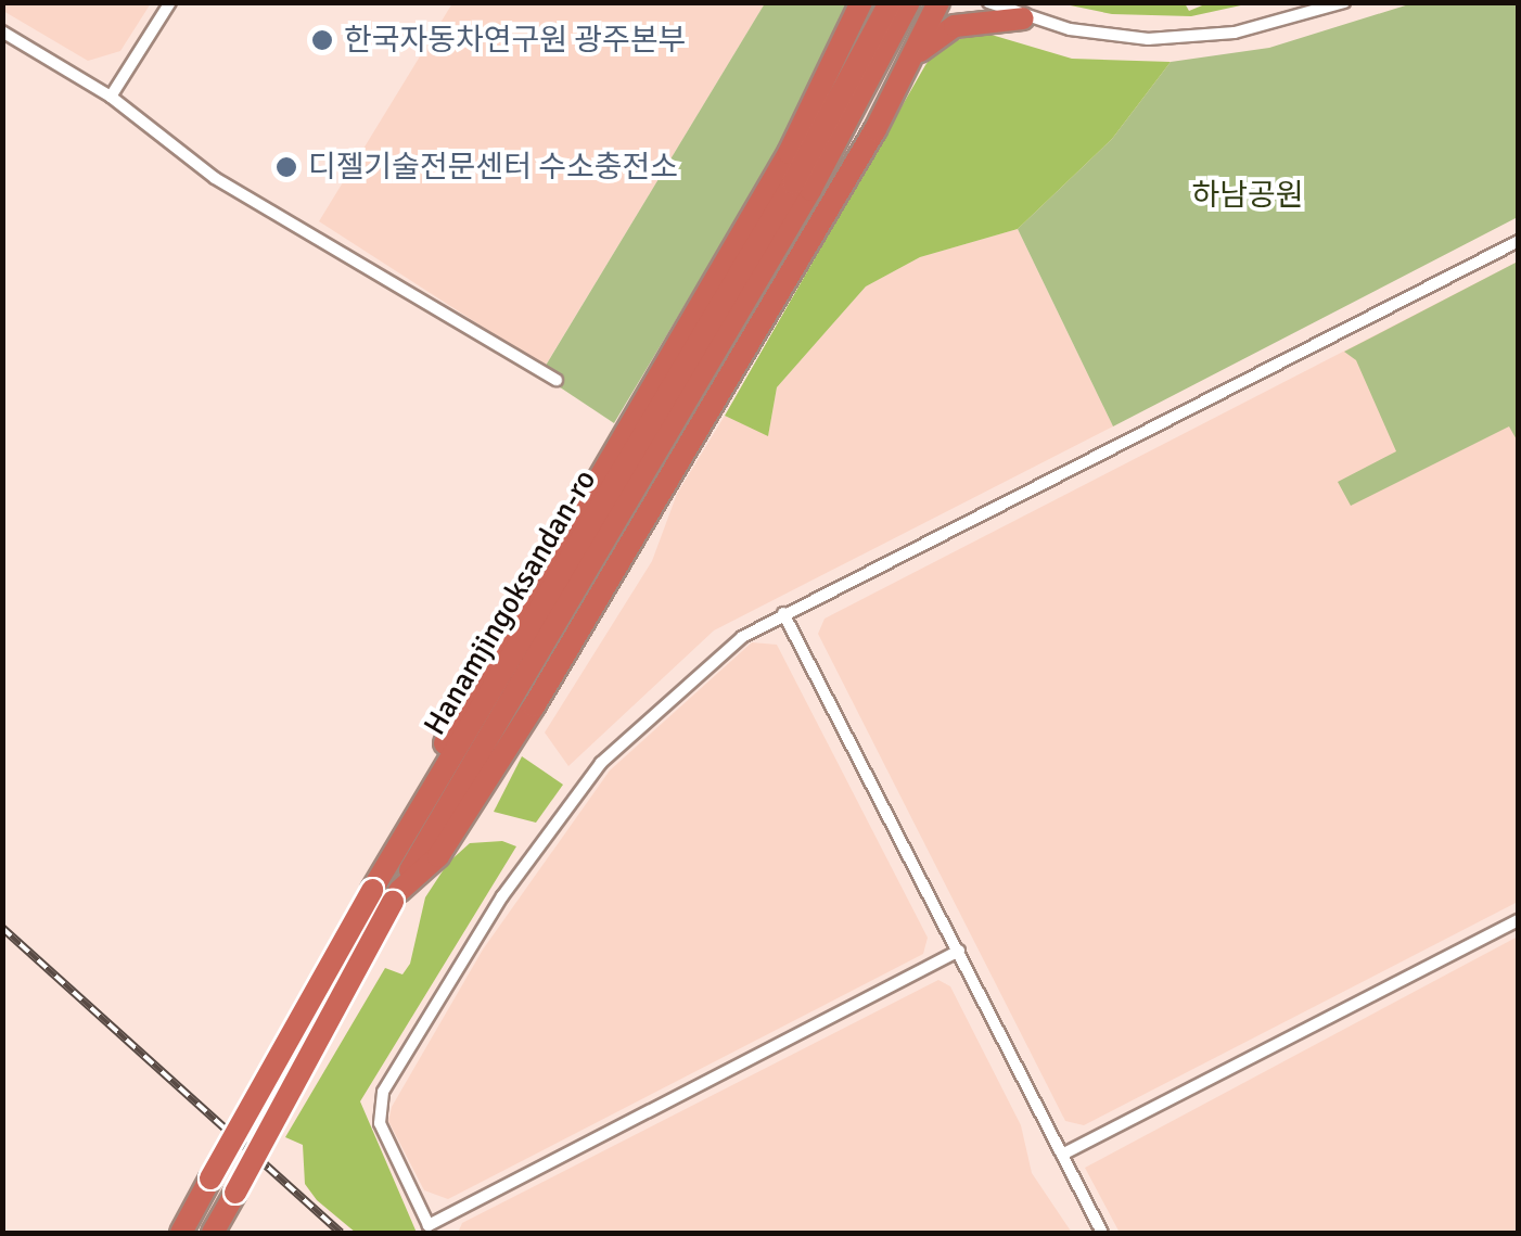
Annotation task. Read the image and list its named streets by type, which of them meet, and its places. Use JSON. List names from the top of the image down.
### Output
{
  "streets": {
    "highway": ["Hanamjingoksandan-ro"]
  },
  "parks": ["하남공원"],
  "places": ["한국자동차연구원 광주본부", "디젤기술전문센터 수소충전소"]
}
